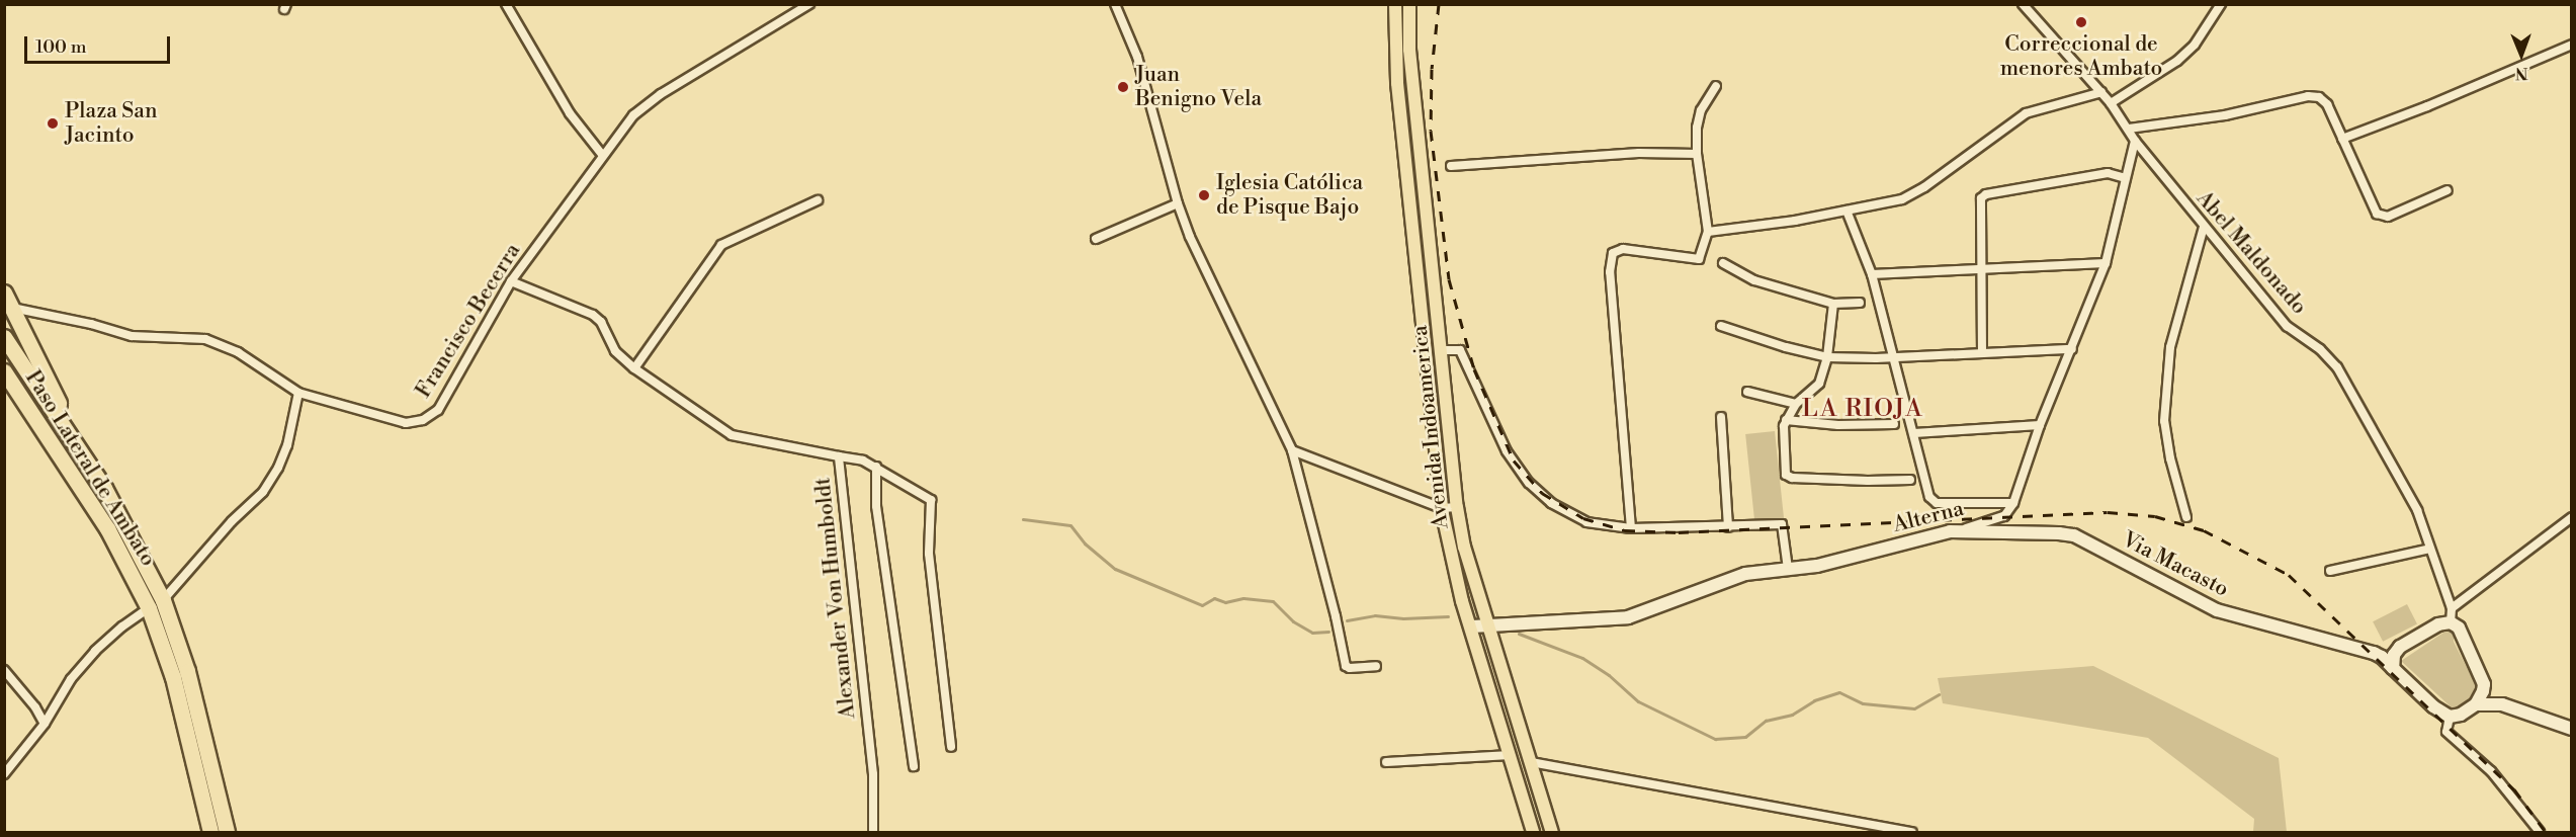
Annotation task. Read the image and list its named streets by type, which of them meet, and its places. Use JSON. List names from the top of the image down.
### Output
{
  "streets": {
    "highway": ["Paso Lateral de Ambato"],
    "main road": ["Avenida Indoamerica"],
    "street": [
      "Abel Maldonado",
      "Francisco Becerra",
      "Alterna",
      "Via Macasto",
      "Alexander Von Humboldt"
    ]
  },
  "crossings": [
    ["Abel Maldonado", "Via Macasto"],
    ["Avenida Indoamerica", "Alterna"],
    ["Alterna", "Via Macasto"]
  ],
  "districts": ["LA RIOJA"],
  "places": [
    "Correccional de menores Ambato",
    "Juan Benigno Vela",
    "Plaza San Jacinto",
    "Iglesia Católica de Pisque Bajo"
  ],
  "scale_bar": "100 m",
  "north": "bottom"
}
